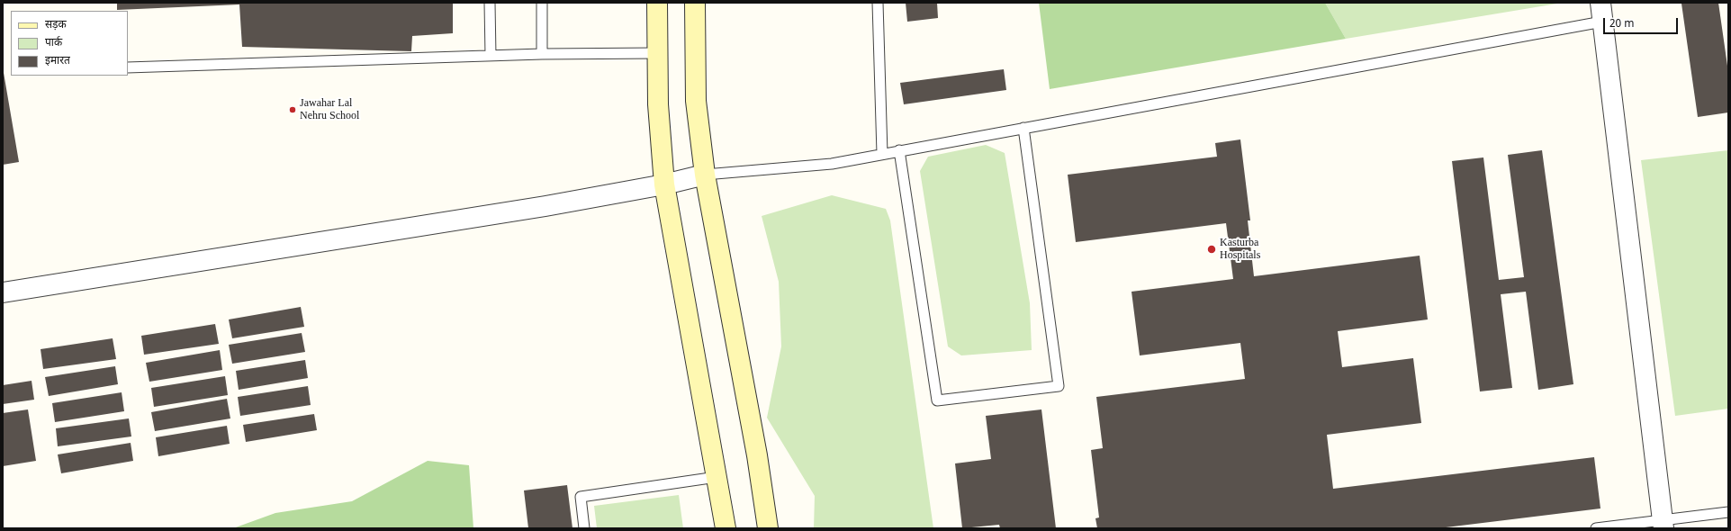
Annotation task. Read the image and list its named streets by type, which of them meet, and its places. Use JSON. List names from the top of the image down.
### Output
{
  "places": ["Jawahar Lal Nehru School", "Kasturba Hospitals"],
  "legend": ["सड़क", "पार्क", "इमारत"],
  "scale_bar": "20 m"
}
